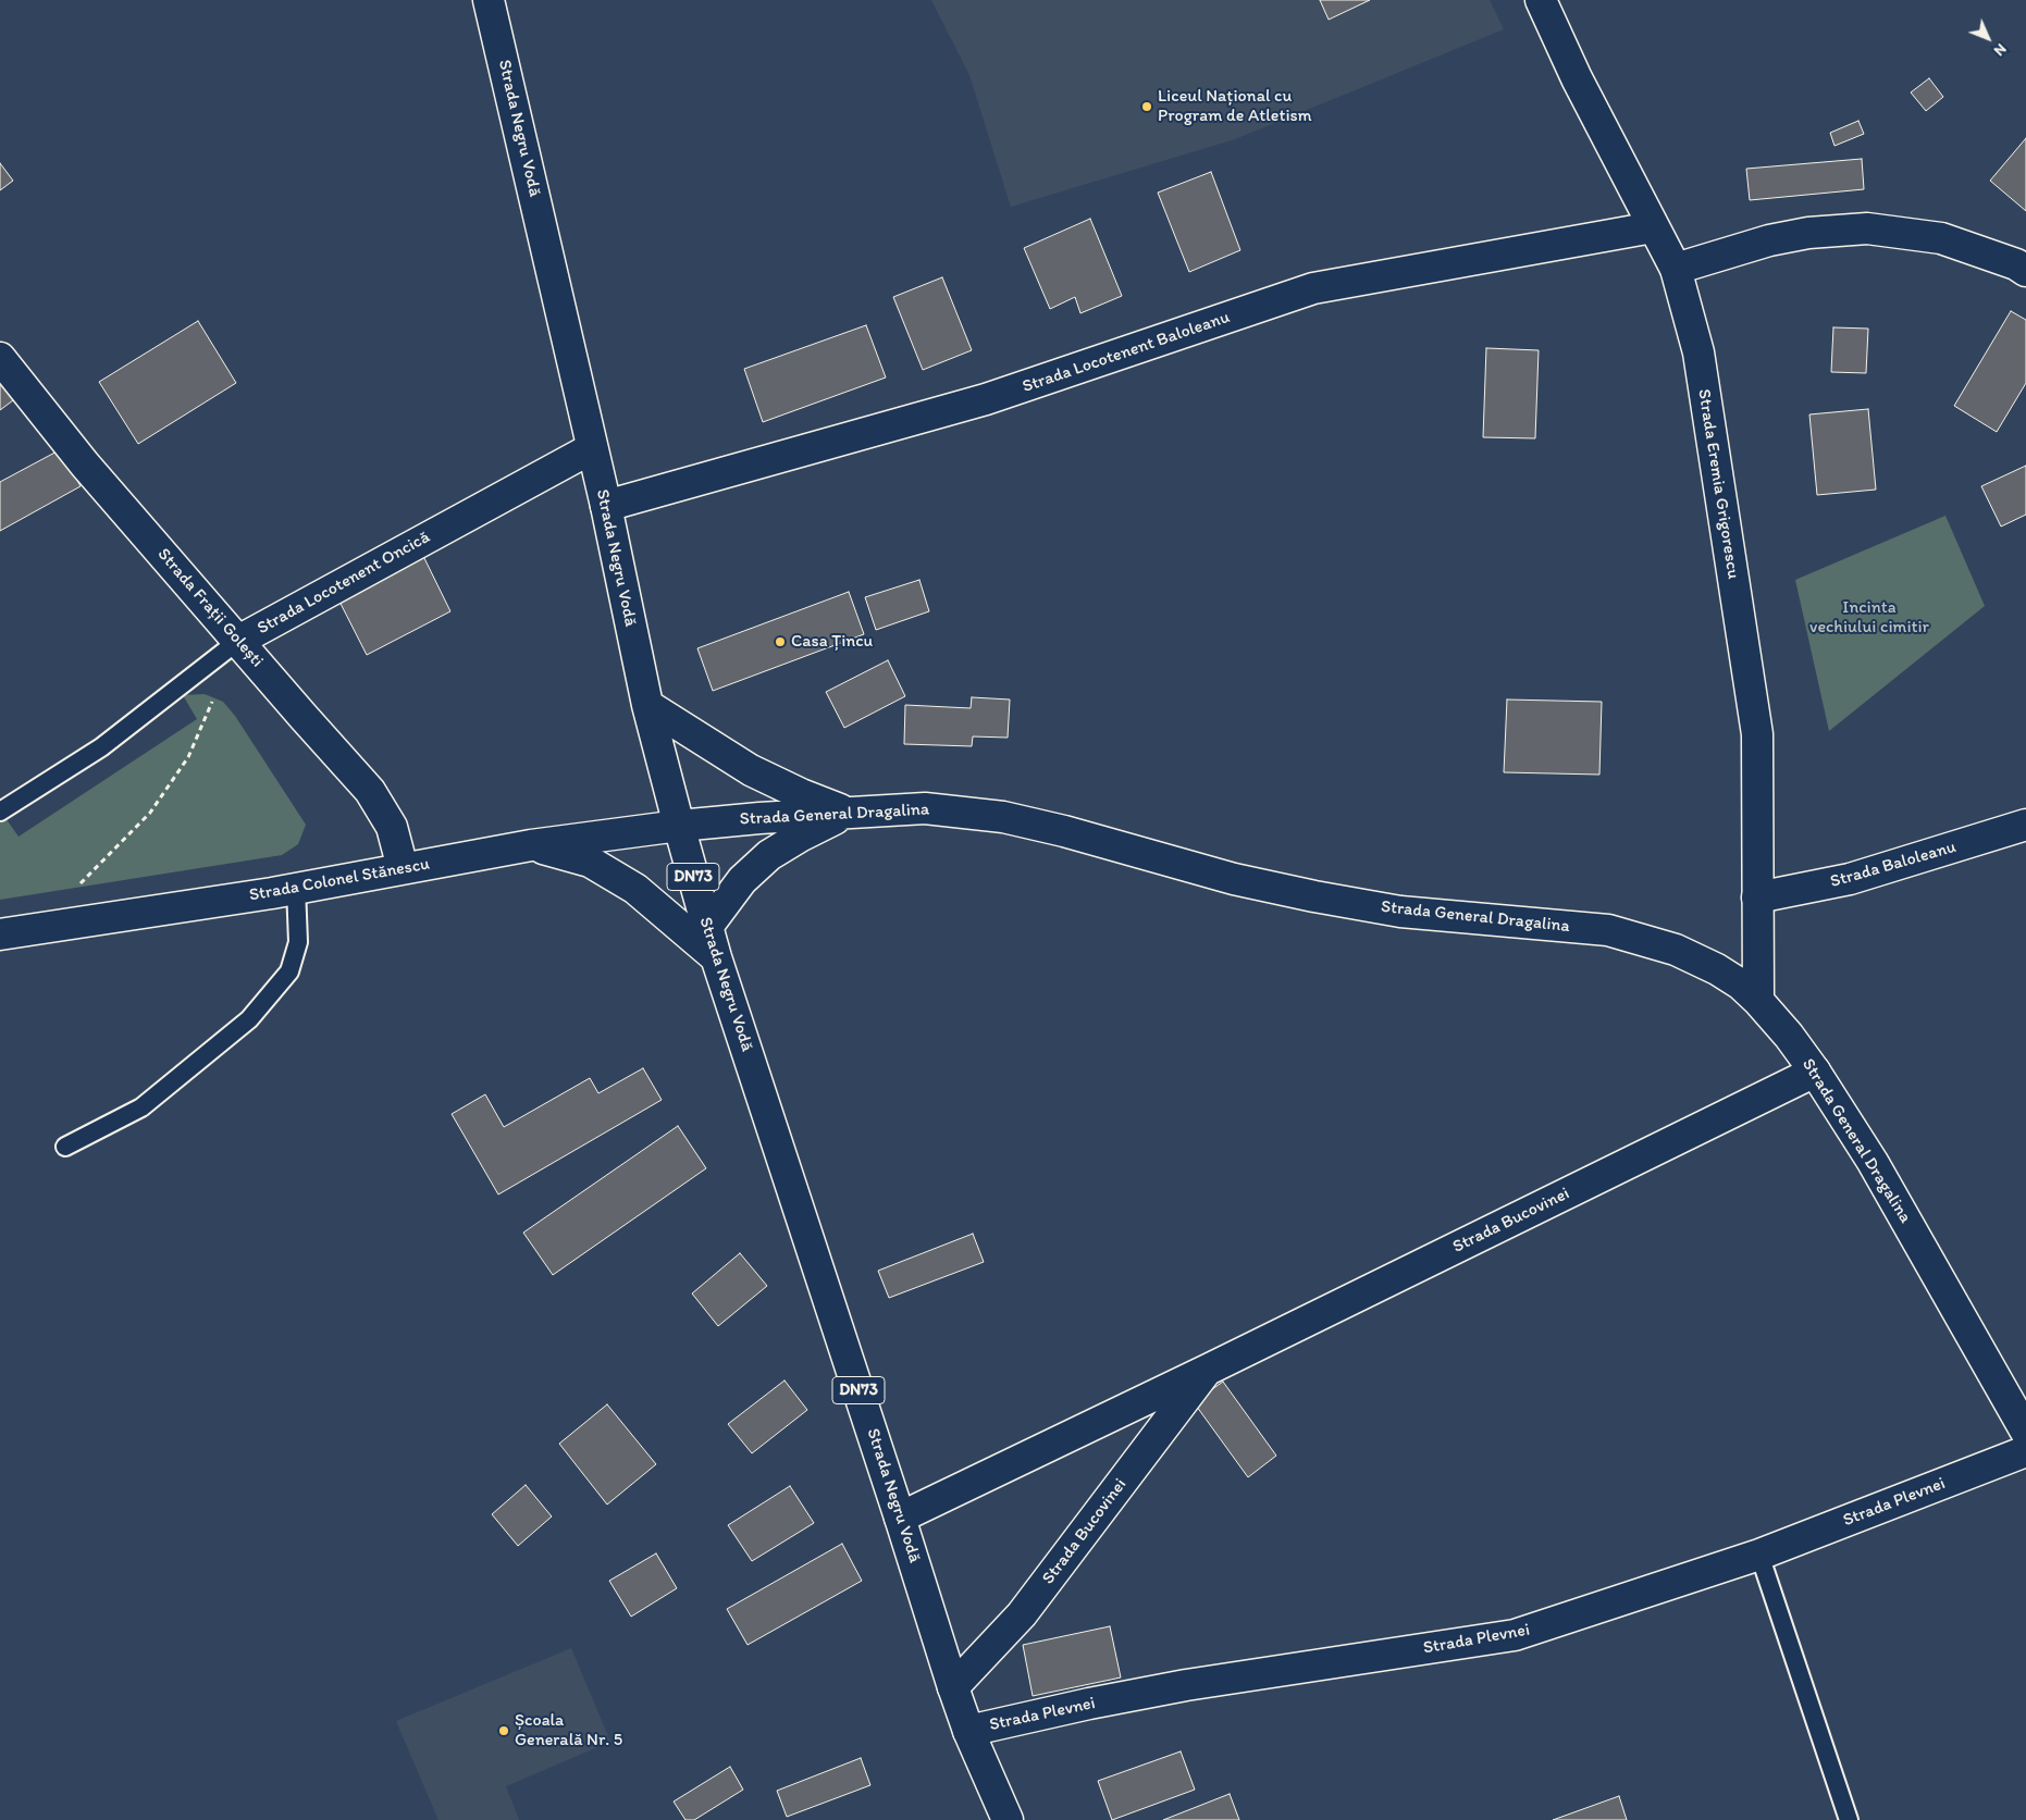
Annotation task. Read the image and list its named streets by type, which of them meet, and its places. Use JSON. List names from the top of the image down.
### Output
{
  "streets": {
    "street": [
      "Strada Negru Vodă",
      "Strada Locotenent Baloleanu",
      "Strada Eremia Grigorescu",
      "Strada Locotenent Oncică",
      "Strada Frații Golești",
      "Strada General Dragalina",
      "Strada Baloleanu",
      "DN73",
      "Strada Colonel Stănescu",
      "Strada Bucovinei",
      "Strada Plevnei"
    ]
  },
  "crossings": [
    ["Strada Negru Vodă", "Strada Locotenent Baloleanu"],
    ["Strada Negru Vodă", "Strada Locotenent Oncică"],
    ["Strada Negru Vodă", "Strada General Dragalina"],
    ["Strada Negru Vodă", "Strada Colonel Stănescu"],
    ["Strada Negru Vodă", "Strada Bucovinei"],
    ["Strada Negru Vodă", "Strada Plevnei"],
    ["Strada Locotenent Baloleanu", "Strada Eremia Grigorescu"],
    ["Strada Eremia Grigorescu", "Strada General Dragalina"],
    ["Strada Eremia Grigorescu", "Strada Baloleanu"],
    ["Strada Locotenent Oncică", "Strada Frații Golești"],
    ["Strada Frații Golești", "Strada Colonel Stănescu"],
    ["Strada General Dragalina", "Strada Colonel Stănescu"],
    ["Strada General Dragalina", "Strada Bucovinei"]
  ],
  "parks": ["Incinta vechiului cimitir"],
  "places": ["Liceul Național cu Program de Atletism", "Casa Țincu", "Școala Generală Nr. 5"],
  "north": "bottom right"
}
